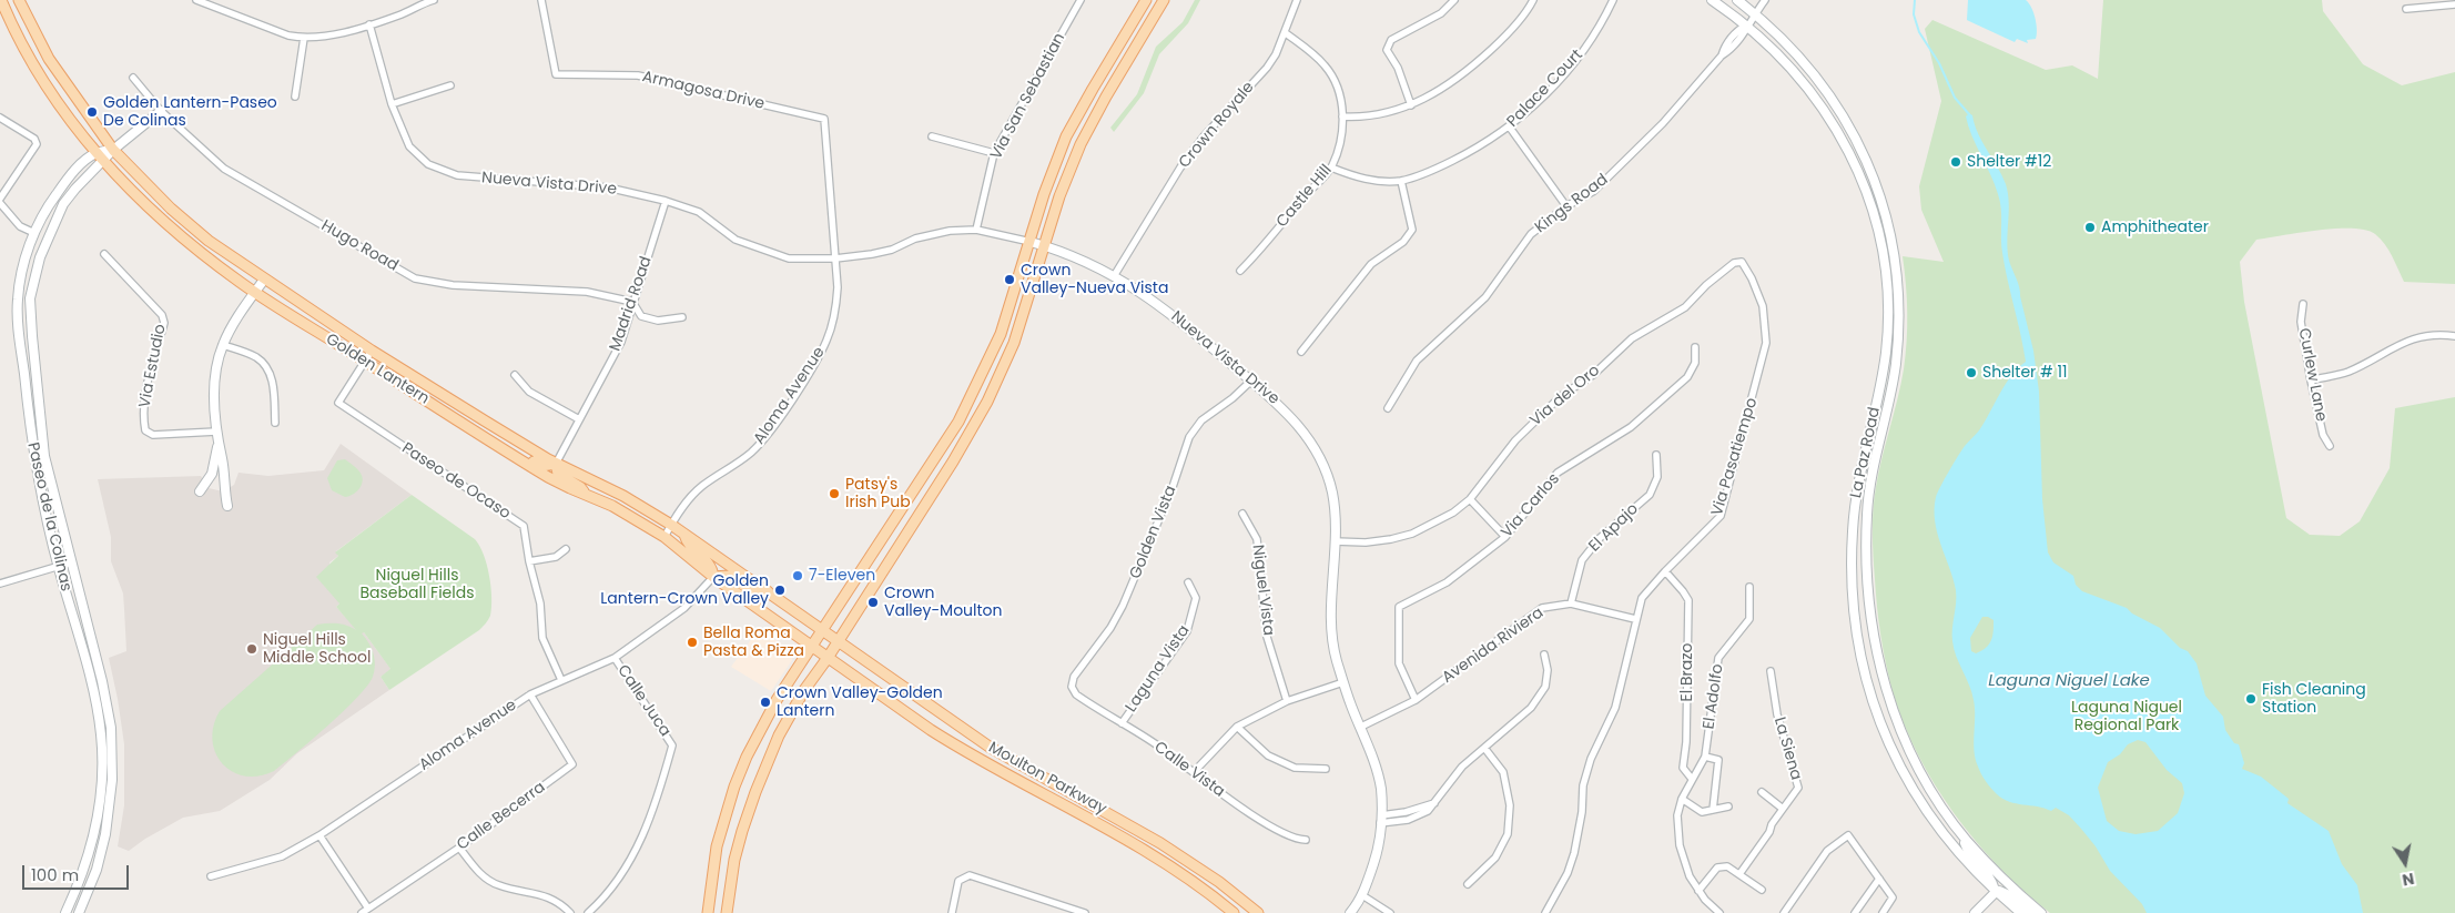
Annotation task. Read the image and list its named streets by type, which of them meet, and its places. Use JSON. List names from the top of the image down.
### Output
{
  "streets": {
    "main road": [
      "Nueva Vista Drive",
      "Golden Lantern",
      "La Paz Road",
      "Paseo de la Colinas",
      "Moulton Parkway"
    ],
    "street": [
      "Palace Court",
      "Armagosa Drive",
      "Via San Sebastian",
      "Crown Royale",
      "Castle Hill",
      "Kings Road",
      "Hugo Road",
      "Madrid Road",
      "Via Estudio",
      "Curlew Lane",
      "Aloma Avenue",
      "Via del Oro",
      "Via Pasatiempo",
      "Paseo de Ocaso",
      "Via Carlos",
      "El Apajo",
      "Golden Vista",
      "Niguel Vista",
      "Avenida Riviera",
      "Laguna Vista",
      "El Brazo",
      "El Adolfo",
      "Calle Juca",
      "La Siena",
      "Calle Vista",
      "Calle Becerra"
    ]
  },
  "crossings": [
    ["Palace Court", "Castle Hill"],
    ["Armagosa Drive", "Aloma Avenue"],
    ["Via San Sebastian", "Nueva Vista Drive"],
    ["Crown Royale", "Nueva Vista Drive"],
    ["Crown Royale", "Castle Hill"],
    ["Nueva Vista Drive", "Madrid Road"],
    ["Nueva Vista Drive", "Aloma Avenue"],
    ["Nueva Vista Drive", "Via del Oro"],
    ["Nueva Vista Drive", "Golden Vista"],
    ["Nueva Vista Drive", "Avenida Riviera"],
    ["Kings Road", "La Paz Road"],
    ["Hugo Road", "Madrid Road"],
    ["Hugo Road", "Paseo de la Colinas"],
    ["Madrid Road", "Golden Lantern"],
    ["Golden Lantern", "Aloma Avenue"],
    ["Golden Lantern", "Paseo de Ocaso"],
    ["Golden Lantern", "Paseo de la Colinas"],
    ["Golden Lantern", "Moulton Parkway"],
    ["Aloma Avenue", "Paseo de Ocaso"],
    ["Aloma Avenue", "Calle Juca"],
    ["Aloma Avenue", "Calle Becerra"],
    ["Via del Oro", "Via Pasatiempo"],
    ["Via Pasatiempo", "Avenida Riviera"],
    ["Via Pasatiempo", "El Brazo"],
    ["Via Carlos", "Avenida Riviera"],
    ["El Apajo", "Avenida Riviera"],
    ["Golden Vista", "Calle Vista"],
    ["Laguna Vista", "Calle Vista"],
    ["El Brazo", "El Adolfo"]
  ],
  "water": ["Laguna Niguel Lake"],
  "parks": ["Niguel Hills Baseball Fields", "Laguna Niguel Regional Park"],
  "places": [
    "Golden Lantern-Paseo De Colinas",
    "Shelter #12",
    "Amphitheater",
    "Crown Valley-Nueva Vista",
    "Shelter # 11",
    "Patsy's Irish Pub",
    "7-Eleven",
    "Golden Lantern-Crown Valley",
    "Crown Valley-Moulton",
    "Bella Roma Pasta & Pizza",
    "Niguel Hills Middle School",
    "Fish Cleaning Station",
    "Crown Valley-Golden Lantern"
  ],
  "scale_bar": "100 m",
  "north": "bottom"
}
